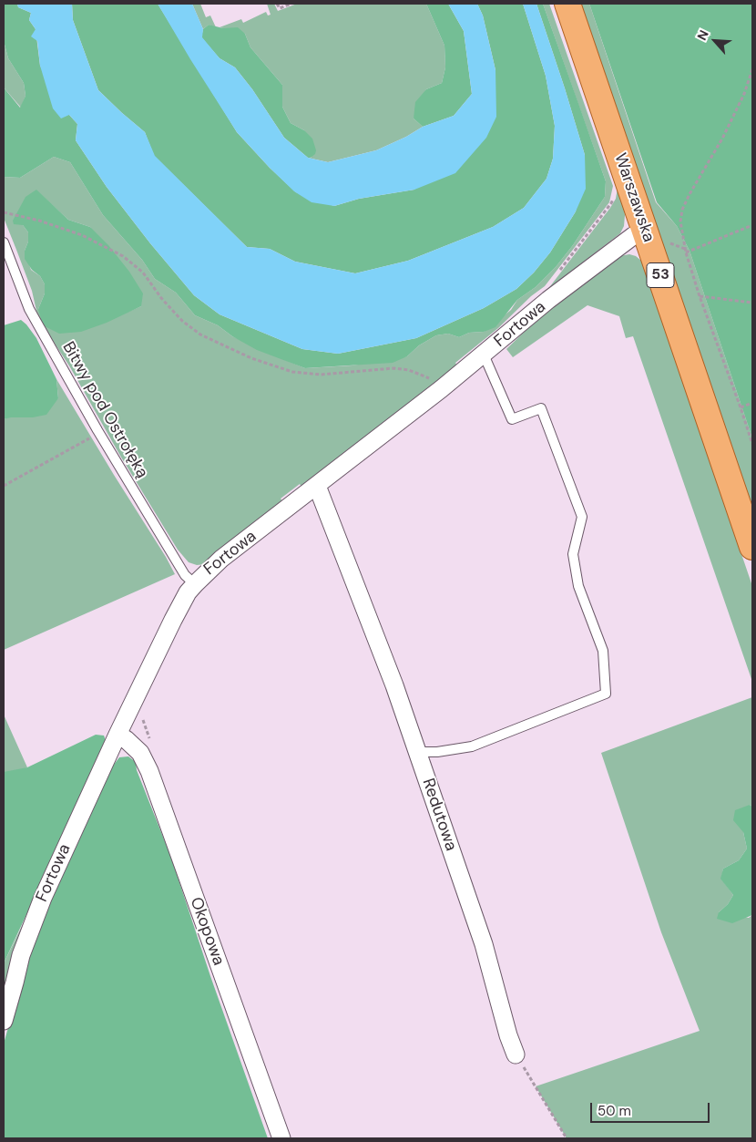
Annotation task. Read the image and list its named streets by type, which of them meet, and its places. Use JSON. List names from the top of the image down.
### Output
{
  "streets": {
    "main road": ["Warszawska", "53"],
    "street": ["Fortowa", "Redutowa", "Okopowa"],
    "lane": ["Bitwy pod Ostrołęką"]
  },
  "crossings": [
    ["Warszawska", "Fortowa"],
    ["Fortowa", "Bitwy pod Ostrołęką"],
    ["Fortowa", "Redutowa"],
    ["Fortowa", "Okopowa"]
  ],
  "scale_bar": "50 m",
  "north": "top left"
}
